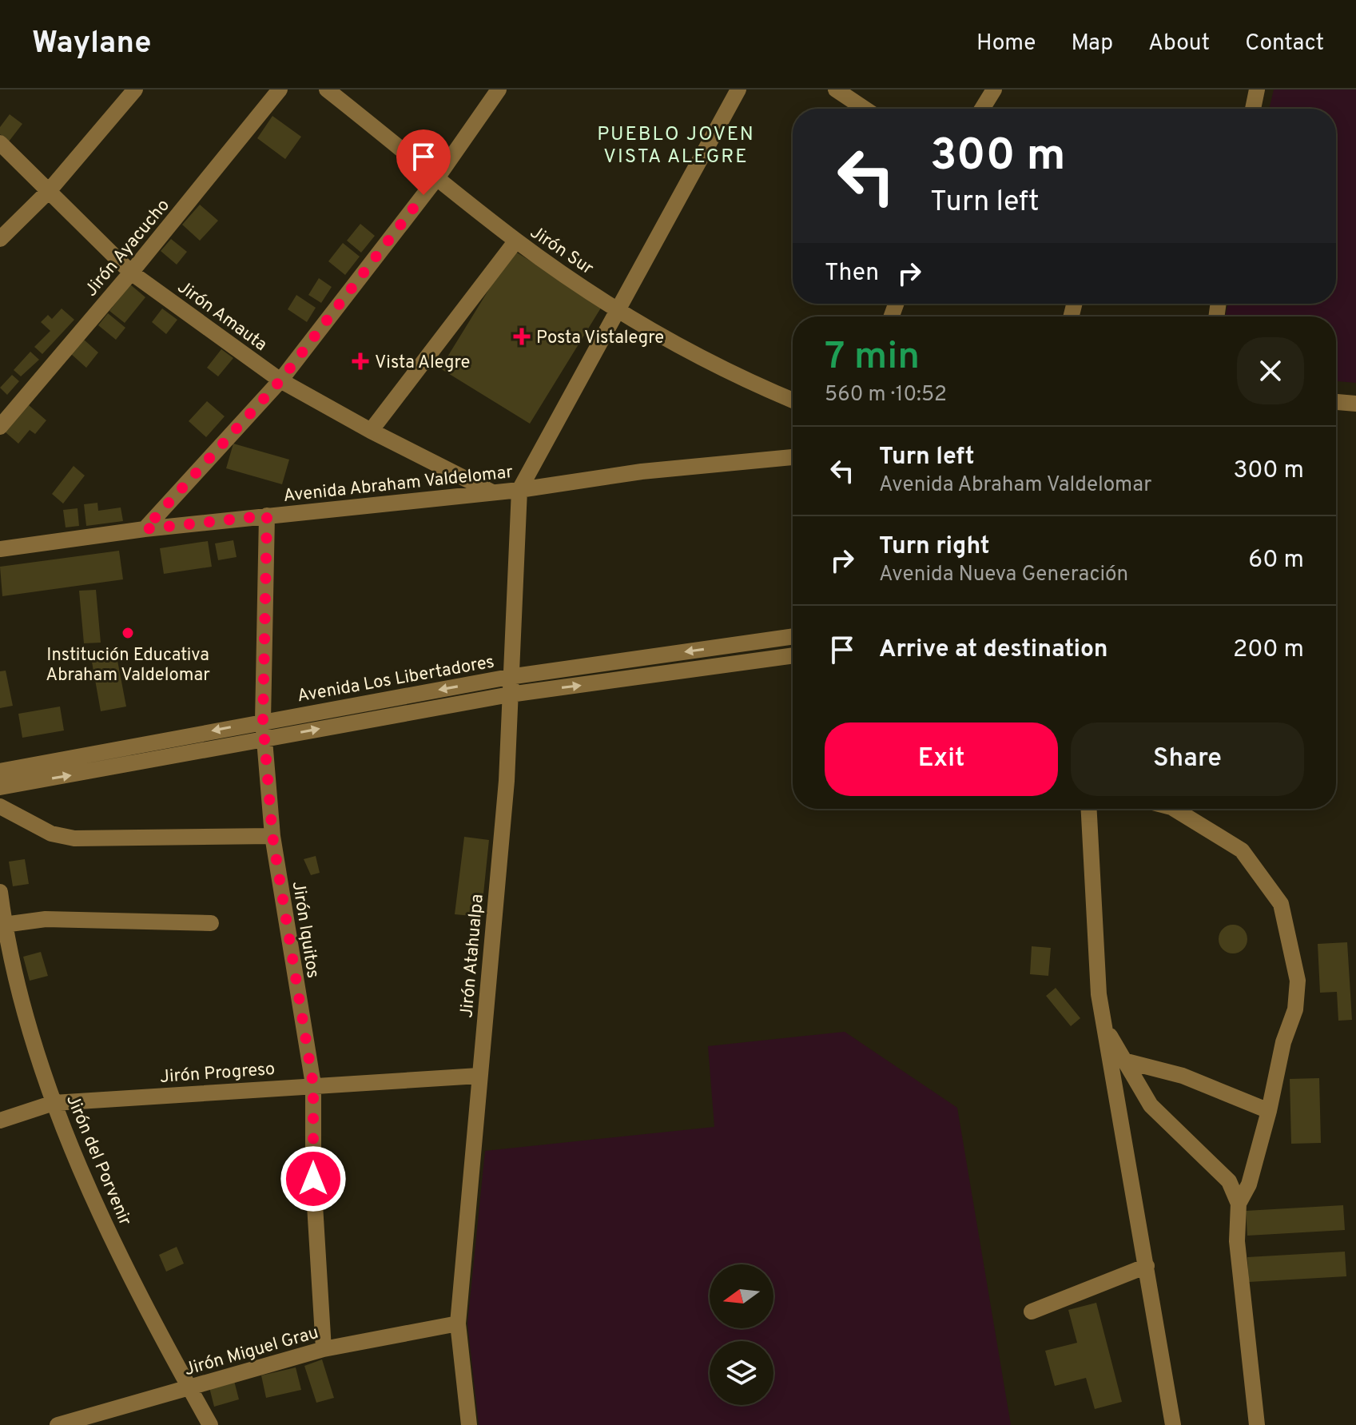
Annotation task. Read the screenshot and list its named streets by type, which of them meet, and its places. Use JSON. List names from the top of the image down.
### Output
{
  "streets": {
    "street": [
      "Jirón Ayacucho",
      "Jirón Sur",
      "Jirón Amauta",
      "Avenida Abraham Valdelomar",
      "Avenida Los Libertadores",
      "Jirón Iquitos",
      "Jirón Atahualpa",
      "Jirón Progreso",
      "Jirón del Porvenir",
      "Jirón Miguel Grau"
    ]
  },
  "crossings": [
    ["Jirón Ayacucho", "Jirón Amauta"],
    ["Jirón Amauta", "Avenida Abraham Valdelomar"],
    ["Avenida Abraham Valdelomar", "Jirón Iquitos"],
    ["Avenida Abraham Valdelomar", "Jirón Atahualpa"],
    ["Avenida Los Libertadores", "Jirón Iquitos"],
    ["Avenida Los Libertadores", "Jirón Atahualpa"],
    ["Jirón Iquitos", "Jirón Progreso"],
    ["Jirón Iquitos", "Jirón Miguel Grau"],
    ["Jirón Atahualpa", "Jirón Progreso"],
    ["Jirón Atahualpa", "Jirón Miguel Grau"],
    ["Jirón Progreso", "Jirón del Porvenir"],
    ["Jirón del Porvenir", "Jirón Miguel Grau"]
  ],
  "districts": ["PUEBLO JOVEN VISTA ALEGRE"],
  "places": {
    "health": ["Posta Vistalegre", "Vista Alegre"],
    "other": ["Institución Educativa Abraham Valdelomar"]
  },
  "north": "left",
  "page": {
    "header": "Waylane",
    "nav": [
      "Home",
      "Map",
      "About",
      "Contact"
    ],
    "turn": ["300 m", "Turn left"],
    "then": "Then",
    "heading": ["7 min", "560 m · 10:52"],
    "list": [
      {
        "name": "Turn left",
        "note": "Avenida Abraham Valdelomar",
        "value": "300 m"
      },
      {
        "name": "Turn right",
        "note": "Avenida Nueva Generación",
        "value": "60 m"
      },
      {
        "name": "Arrive at destination",
        "value": "200 m"
      }
    ],
    "buttons": ["Exit", "Share"]
  }
}
